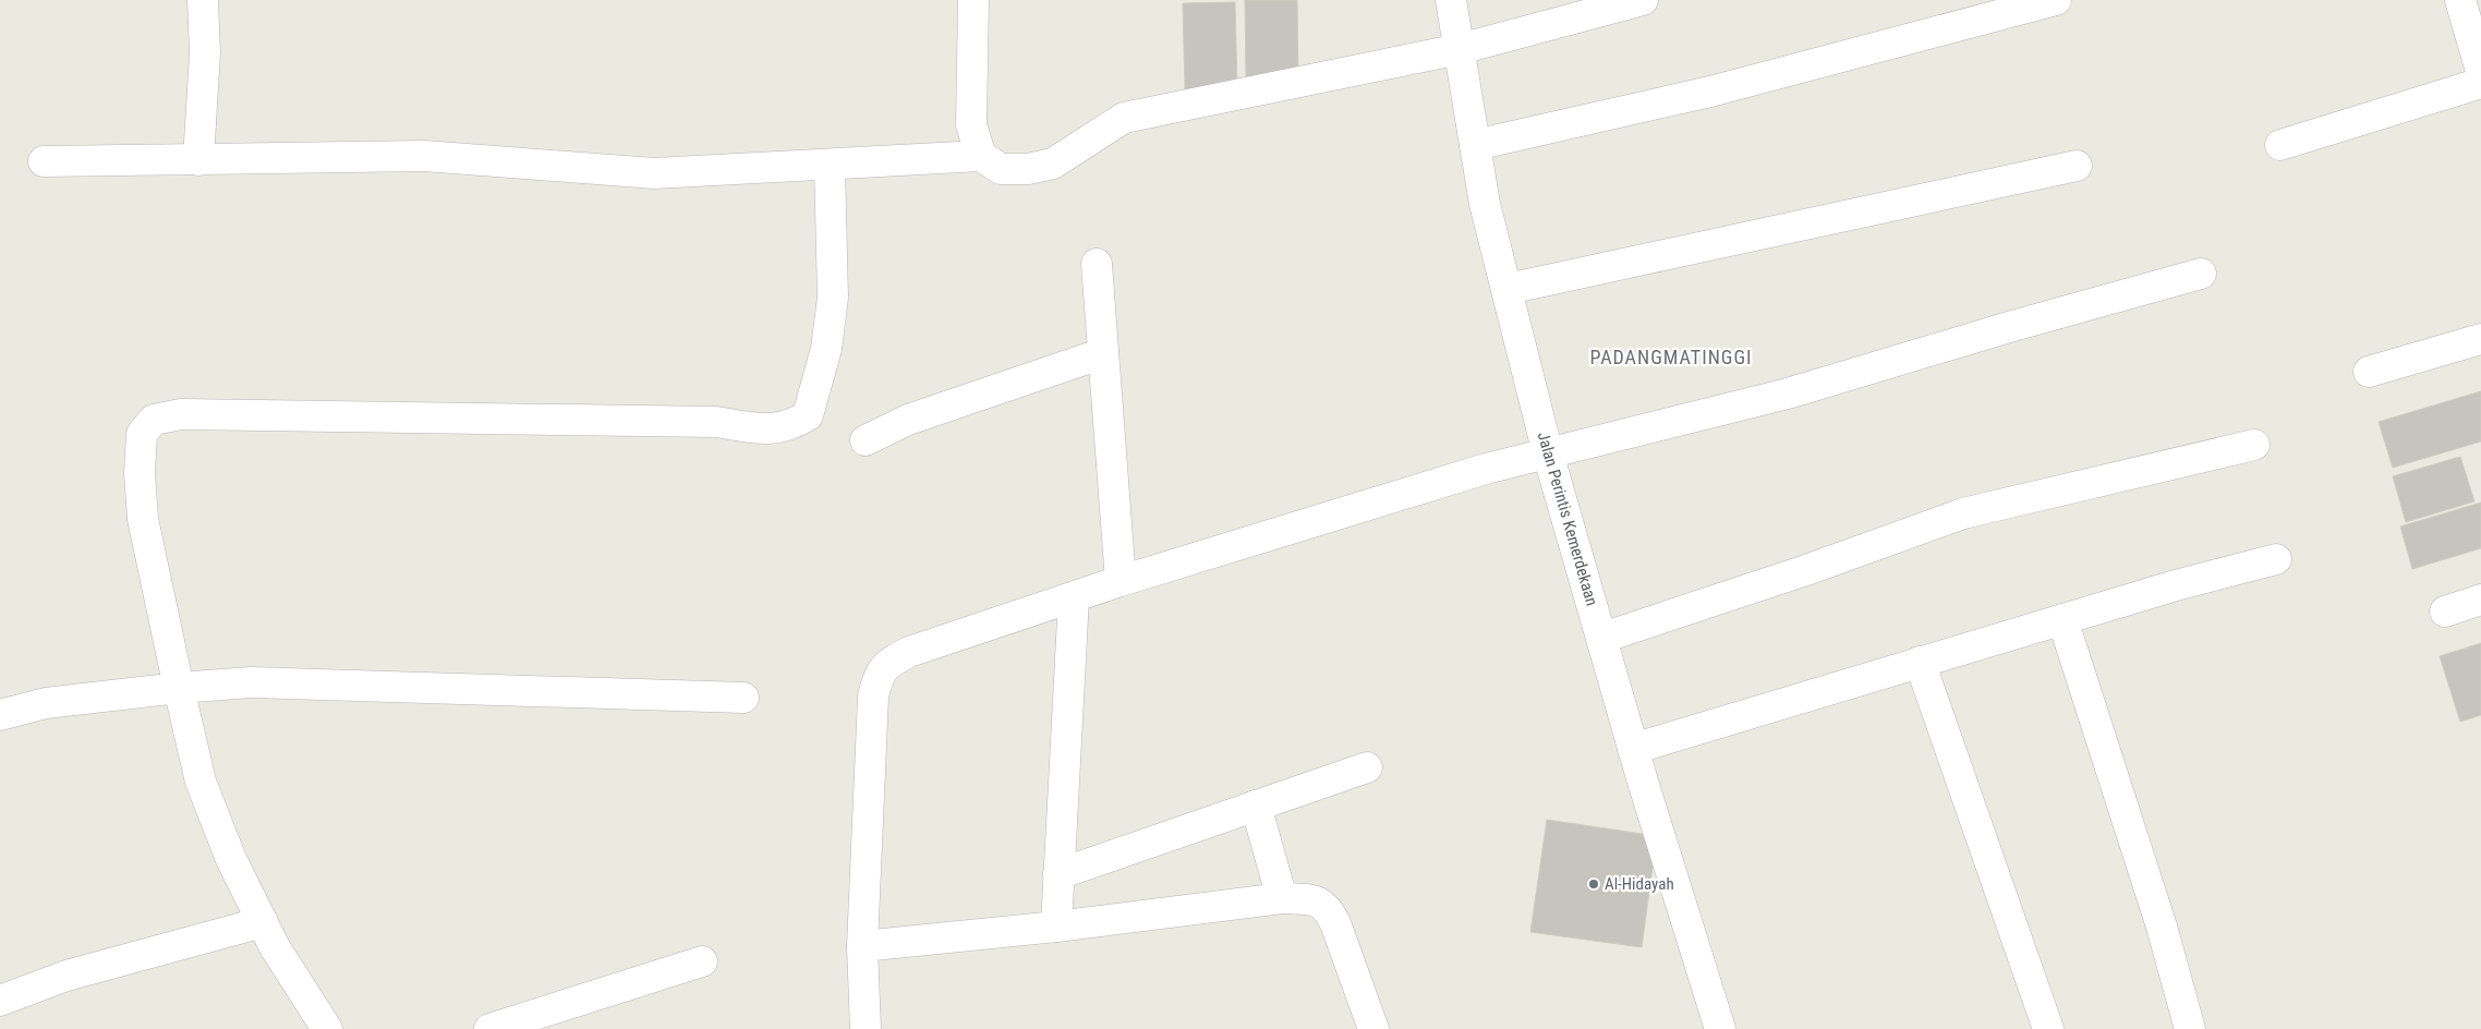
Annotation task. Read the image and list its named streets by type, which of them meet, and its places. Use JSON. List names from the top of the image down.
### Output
{
  "streets": {
    "street": ["Jalan Perintis Kemerdekaan"]
  },
  "districts": ["PADANGMATINGGI"],
  "places": ["Al-Hidayah"]
}
